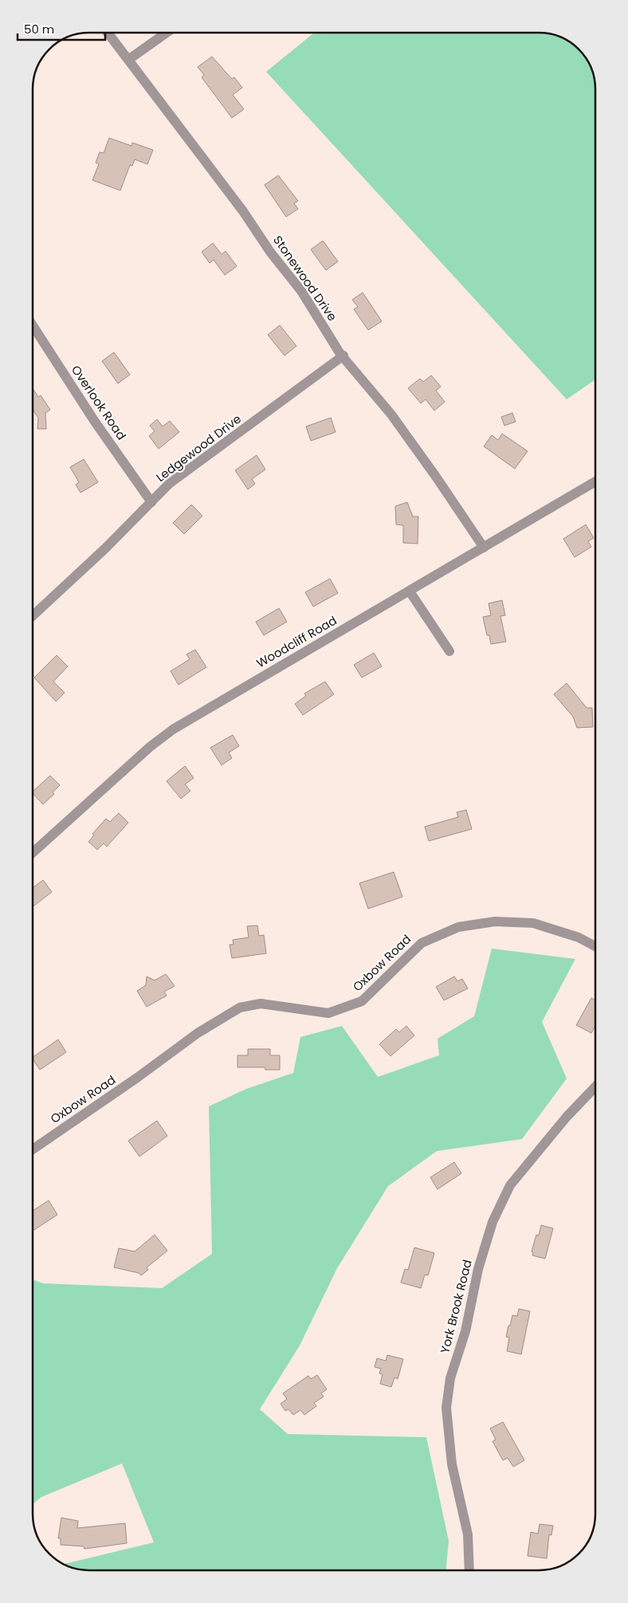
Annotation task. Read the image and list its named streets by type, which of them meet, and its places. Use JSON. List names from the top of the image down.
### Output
{
  "streets": {
    "street": [
      "Stonewood Drive",
      "Overlook Road",
      "Ledgewood Drive",
      "Woodcliff Road",
      "Oxbow Road",
      "York Brook Road"
    ]
  },
  "crossings": [
    ["Stonewood Drive", "Ledgewood Drive"],
    ["Stonewood Drive", "Woodcliff Road"],
    ["Overlook Road", "Ledgewood Drive"]
  ],
  "scale_bar": "50 m"
}
